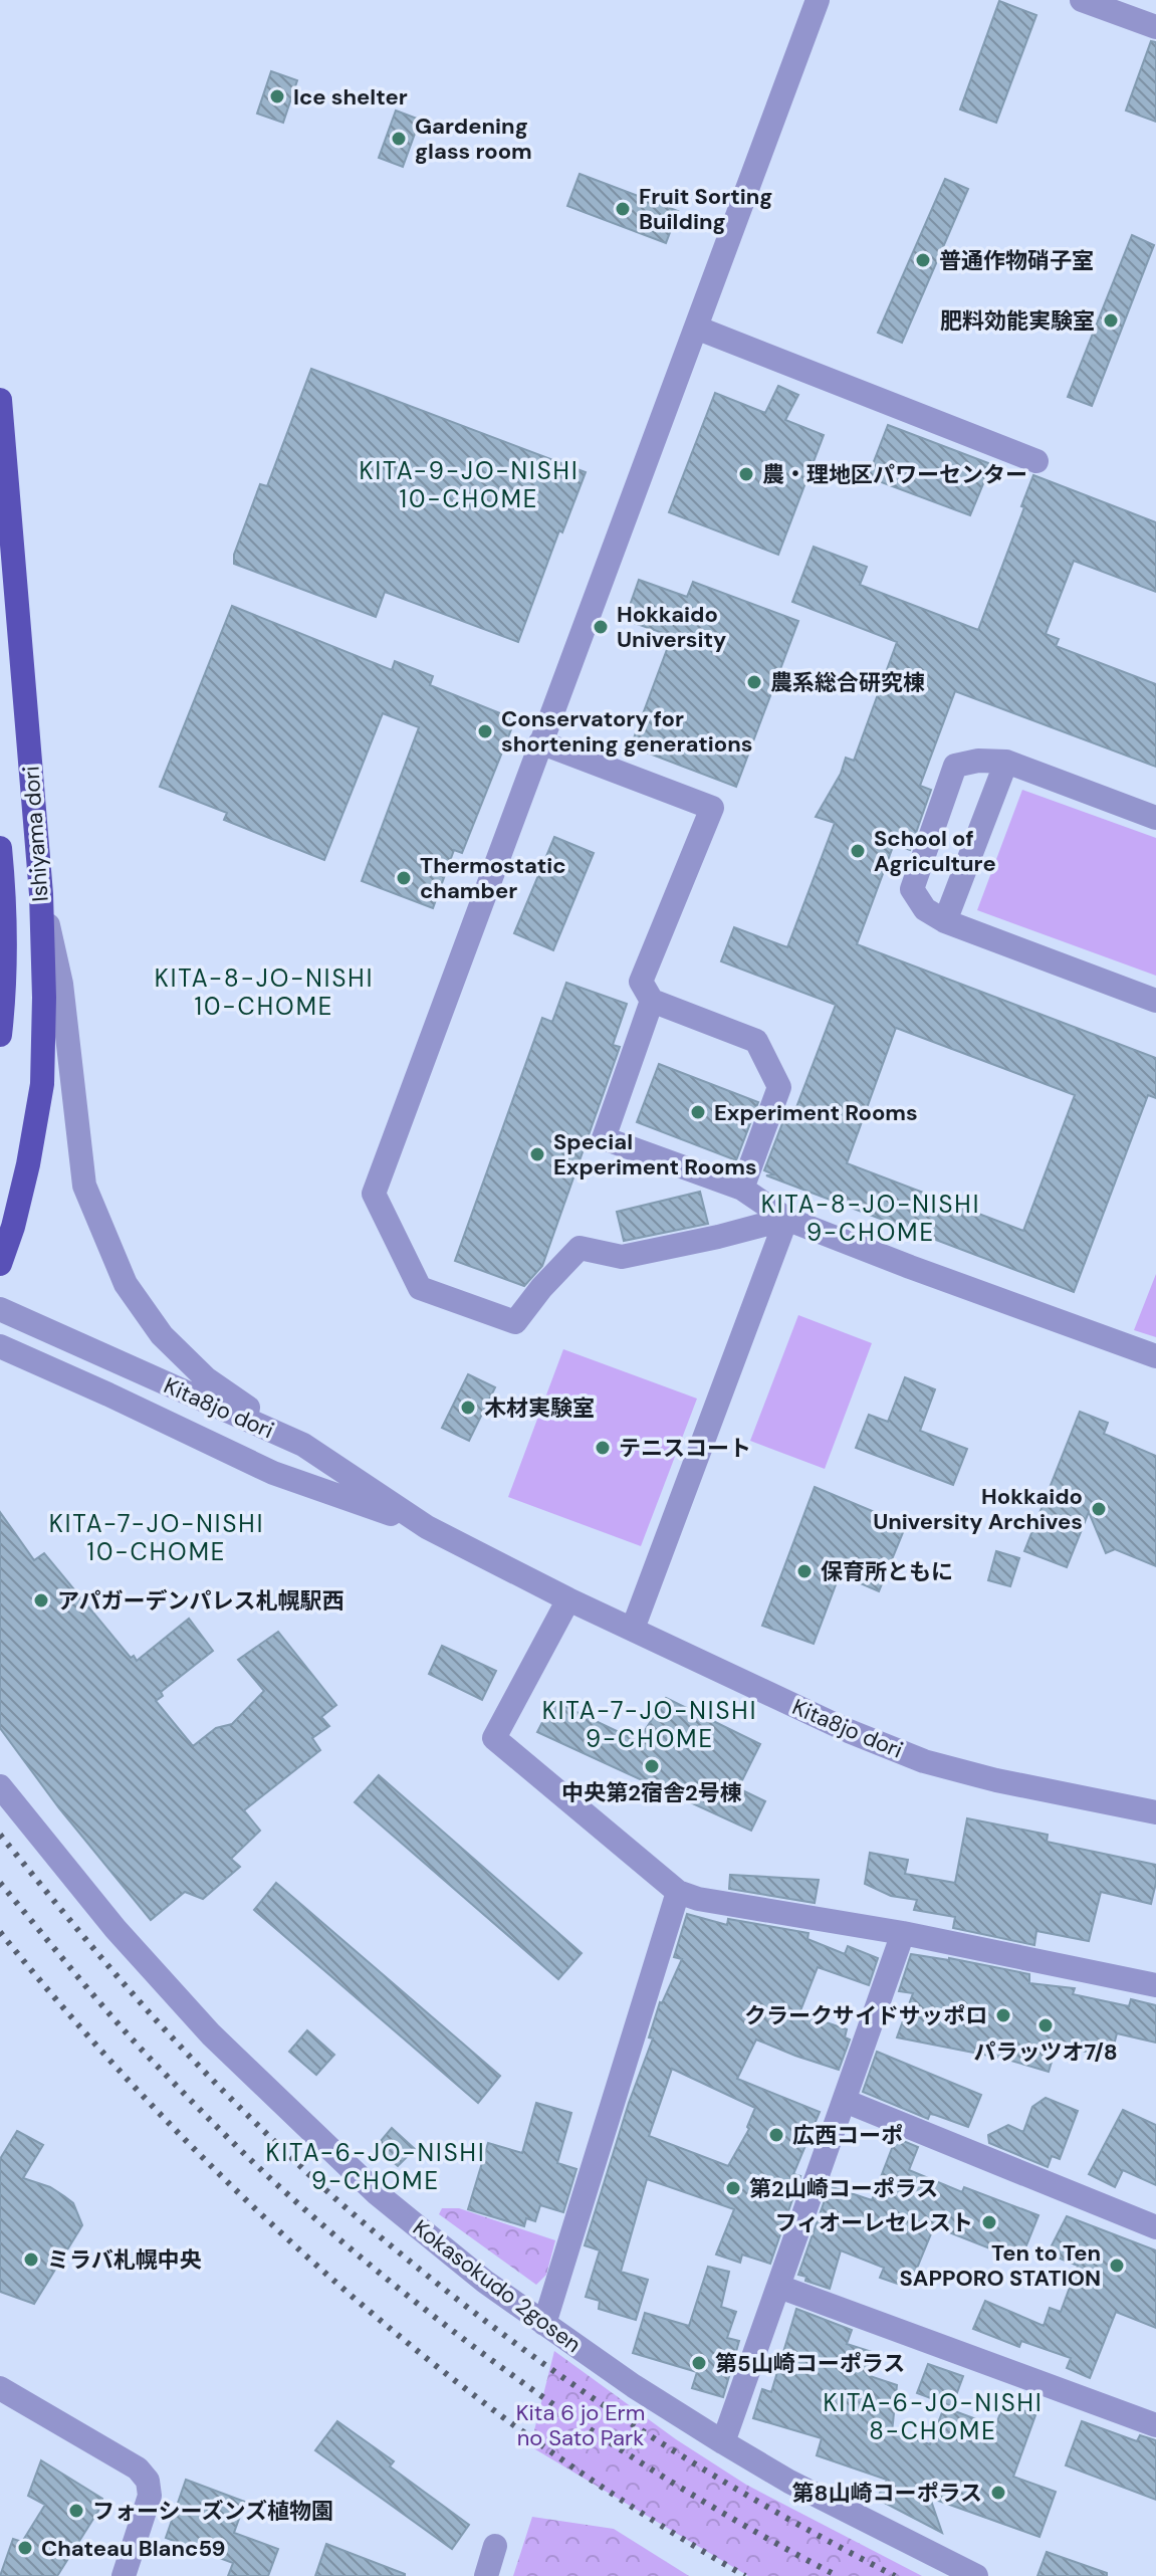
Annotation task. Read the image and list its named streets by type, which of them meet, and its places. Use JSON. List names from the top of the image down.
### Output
{
  "streets": {
    "main road": ["Ishiyama dori"],
    "street": ["Kita8jo dori", "Kokasokudo 2gosen"]
  },
  "districts": [
    "KITA-9-JO-NISHI 10-CHOME",
    "KITA-8-JO-NISHI 10-CHOME",
    "KITA-8-JO-NISHI 9-CHOME",
    "KITA-7-JO-NISHI 10-CHOME",
    "KITA-7-JO-NISHI 9-CHOME",
    "KITA-6-JO-NISHI 9-CHOME",
    "KITA-6-JO-NISHI 8-CHOME"
  ],
  "parks": ["Kita 6 jo Erm no Sato Park"],
  "places": [
    "Ice shelter",
    "Gardening glass room",
    "Fruit Sorting Building",
    "普通作物硝子室",
    "肥料効能実験室",
    "農・理地区パワーセンター",
    "Hokkaido University",
    "農系総合研究棟",
    "Conservatory for shortening generations",
    "School of Agriculture",
    "Thermostatic chamber",
    "Experiment Rooms",
    "Special Experiment Rooms",
    "木材実験室",
    "テニスコート",
    "Hokkaido University Archives",
    "保育所ともに",
    "アパガーデンパレス札幌駅西",
    "中央第2宿舎2号棟",
    "クラークサイドサッポロ",
    "パラッツオ7/8",
    "広西コーポ",
    "第2山崎コーポラス",
    "フィオーレセレスト",
    "ミラバ札幌中央",
    "Ten to Ten SAPPORO STATION",
    "第5山崎コーポラス",
    "第8山崎コーポラス",
    "フォーシーズンズ植物園",
    "Chateau Blanc59"
  ]
}
